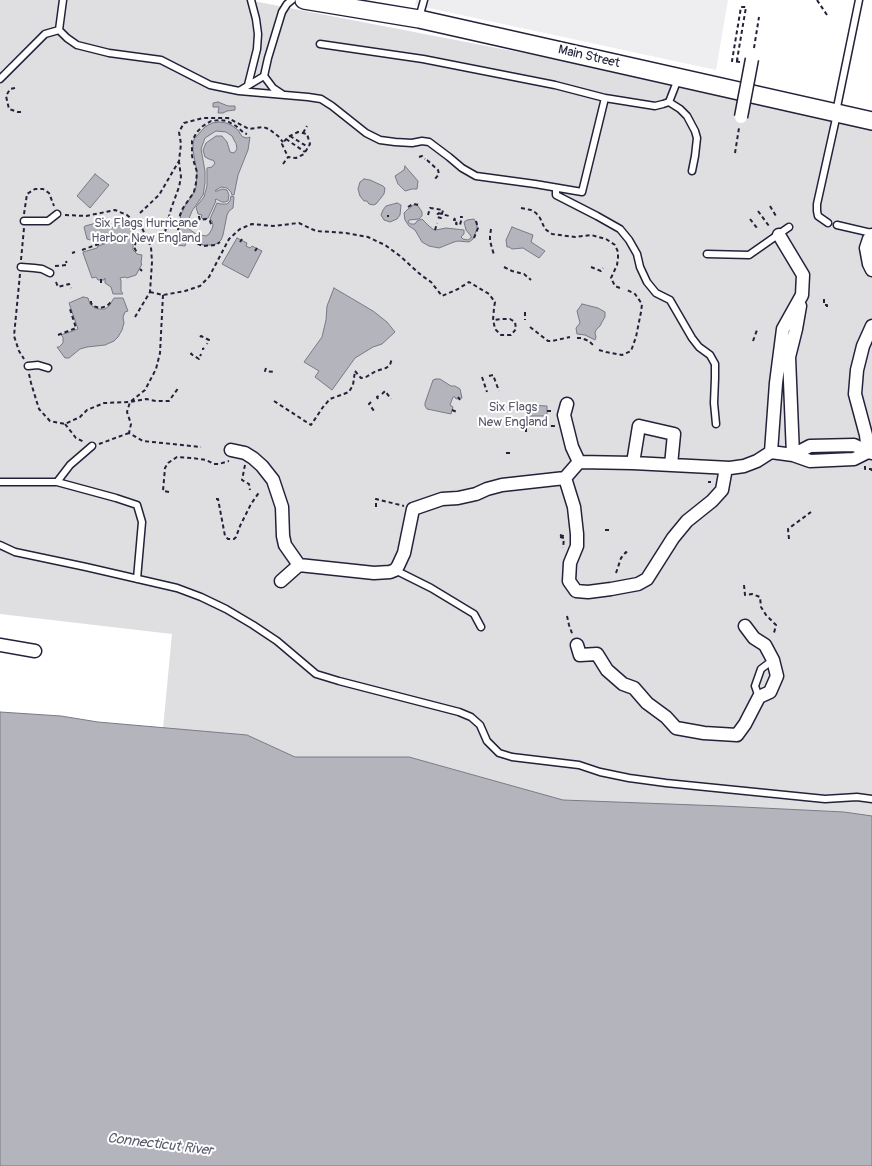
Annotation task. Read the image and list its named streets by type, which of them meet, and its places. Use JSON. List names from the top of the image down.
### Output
{
  "streets": {
    "main road": ["Main Street"]
  },
  "water": ["Connecticut River"],
  "parks": ["Six Flags Hurricane Harbor New England", "Six Flags New England"]
}
